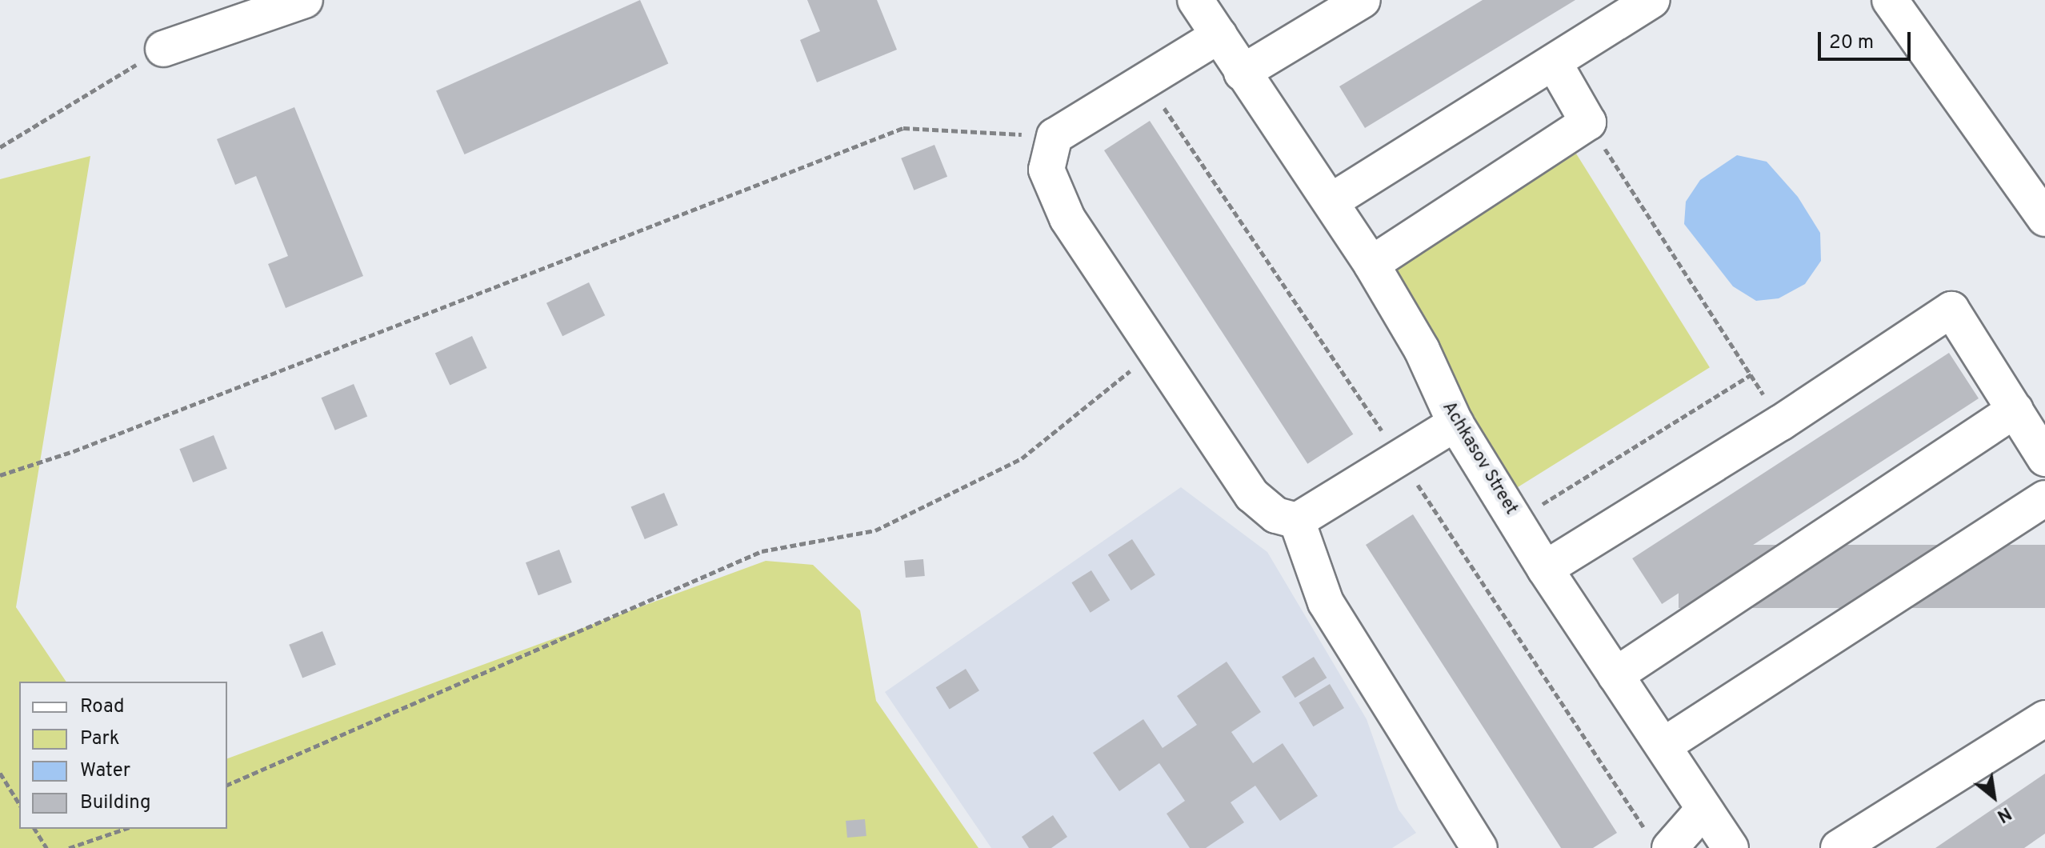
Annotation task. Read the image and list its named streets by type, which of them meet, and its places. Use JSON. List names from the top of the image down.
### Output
{
  "streets": {
    "street": ["Achkasov Street"]
  },
  "legend": [
    "Road",
    "Park",
    "Water",
    "Building"
  ],
  "scale_bar": "20 m",
  "north": "bottom right"
}
